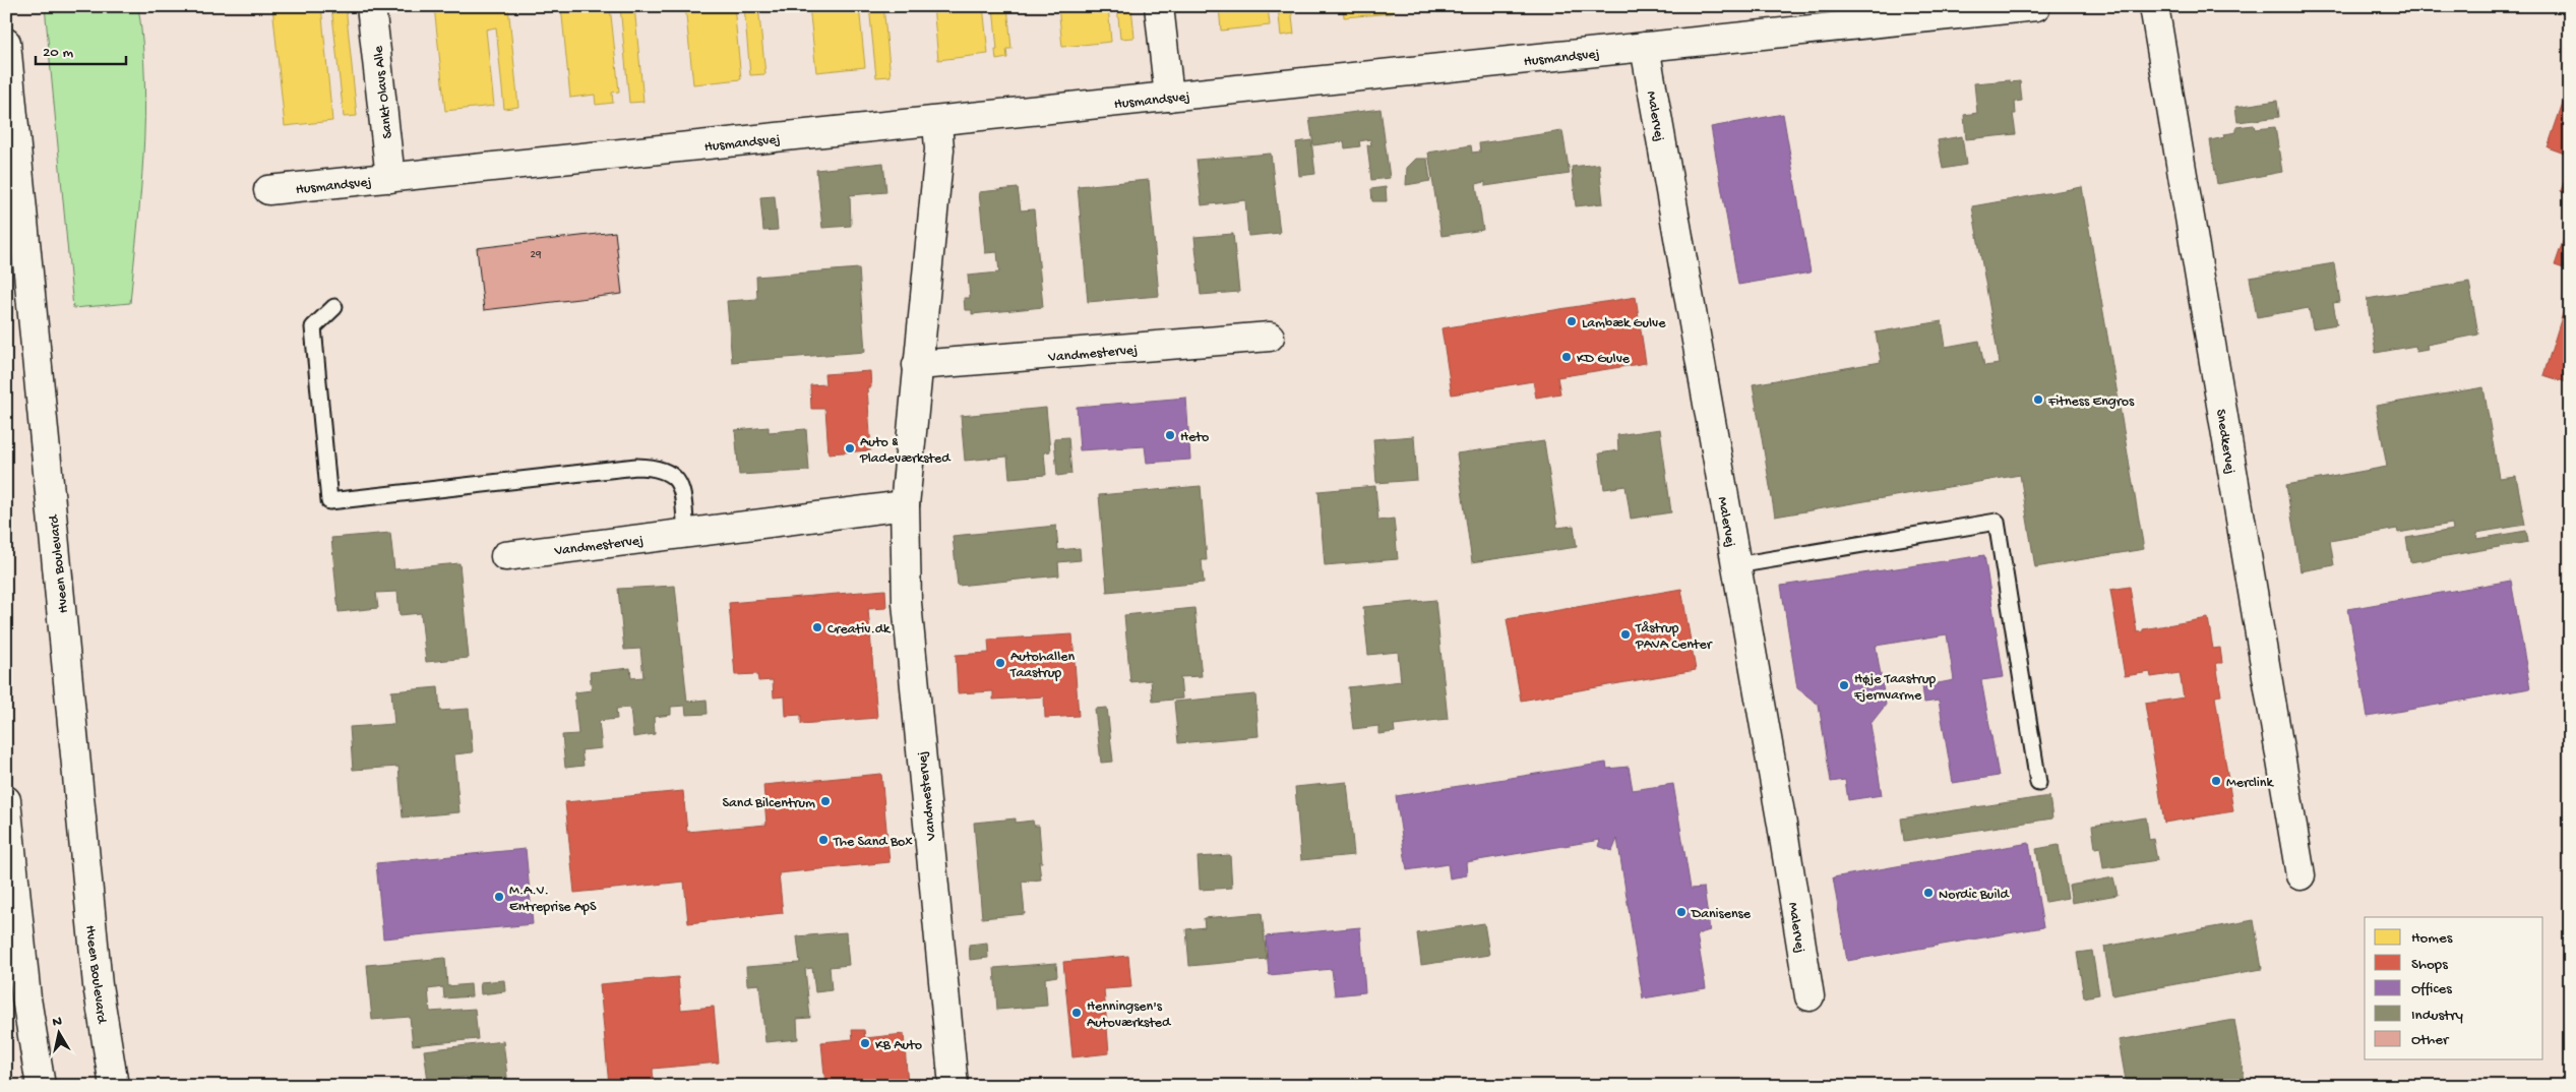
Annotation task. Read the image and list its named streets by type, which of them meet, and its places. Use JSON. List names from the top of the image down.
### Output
{
  "streets": {
    "street": [
      "Husmandsvej",
      "Sankt Olavs Alle",
      "Malervej",
      "Vandmestervej",
      "Snedkervej",
      "Hveen Boulevard"
    ]
  },
  "crossings": [
    ["Husmandsvej", "Sankt Olavs Alle"],
    ["Husmandsvej", "Malervej"],
    ["Husmandsvej", "Vandmestervej"]
  ],
  "places": [
    "Lambæk Gulve",
    "KD Gulve",
    "Fitness Engros",
    "Heto",
    "Auto & Pladeværksted",
    "Creativ.dk",
    "Tåstrup PAVA Center",
    "Autohallen Taastrup",
    "Høje Taastrup Fjernvarme",
    "Merclink",
    "Sand Bilcentrum",
    "The Sand Box",
    "Nordic Build",
    "M.A.V. Entreprise ApS",
    "Danisense",
    "Henningsen's Autoværksted",
    "KB Auto"
  ],
  "house_numbers": ["29"],
  "legend": [
    "Homes",
    "Shops",
    "Offices",
    "Industry",
    "Other"
  ],
  "scale_bar": "20 m",
  "north": "top"
}
